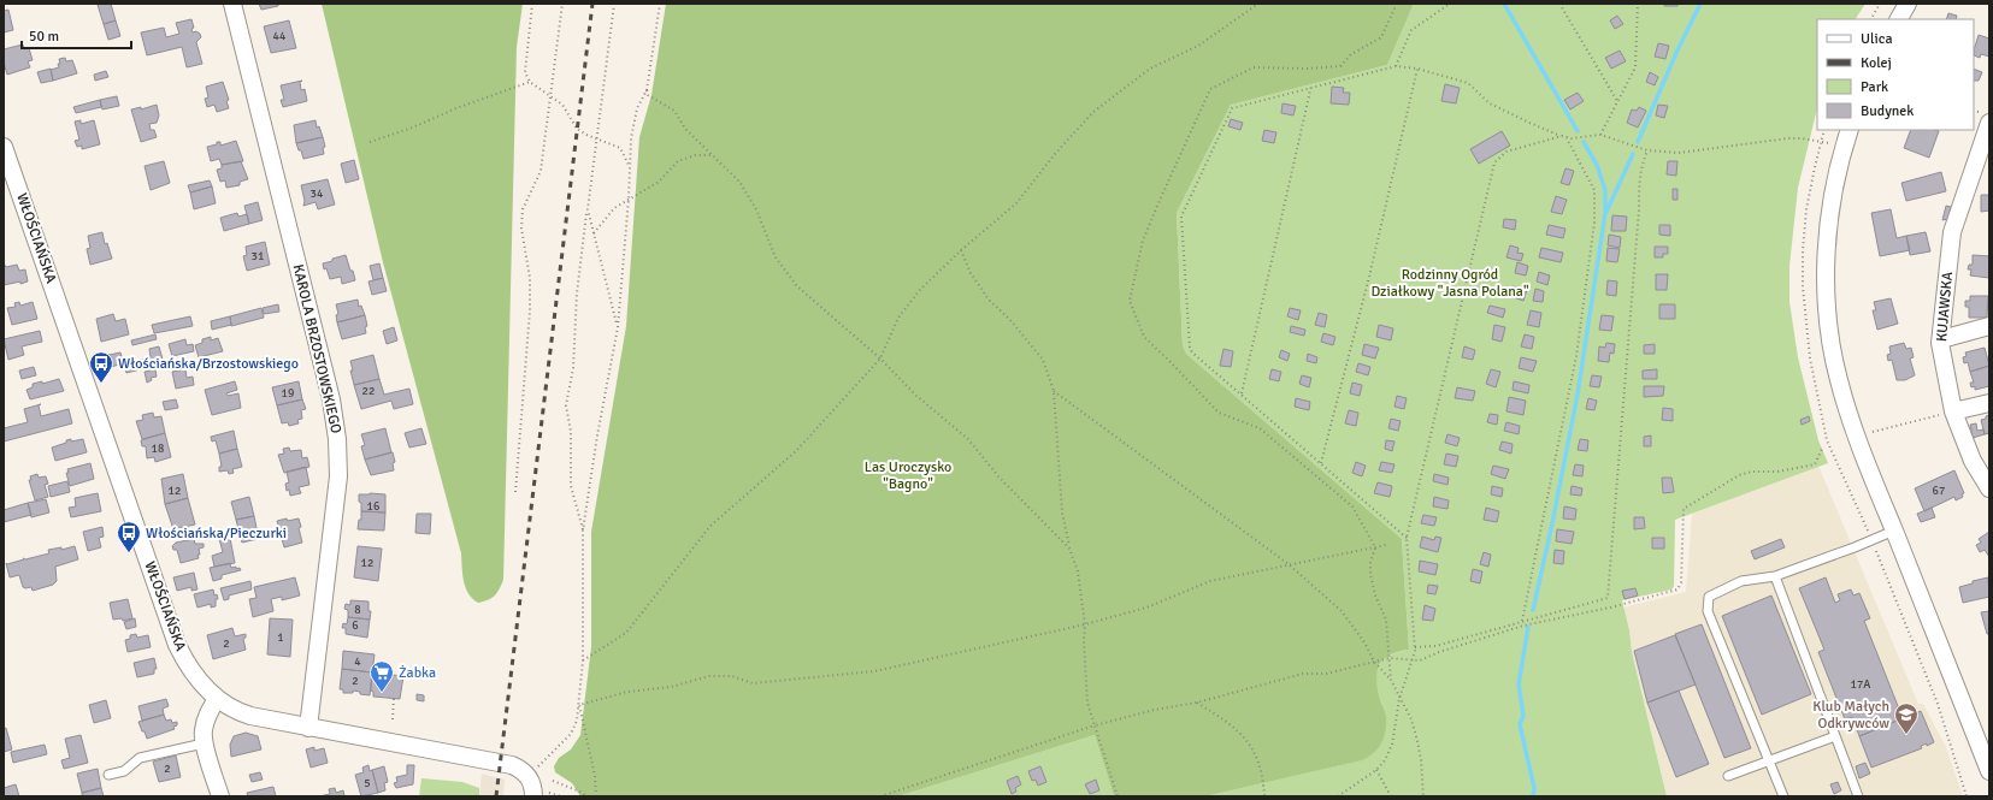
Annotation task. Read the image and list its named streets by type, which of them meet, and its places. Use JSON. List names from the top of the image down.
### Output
{
  "streets": {
    "street": ["WŁOŚCIAŃSKA", "KUJAWSKA", "KAROLA BRZOSTOWSKIEGO"]
  },
  "crossings": [
    ["WŁOŚCIAŃSKA", "KAROLA BRZOSTOWSKIEGO"]
  ],
  "parks": ["Rodzinny Ogród Działkowy \"Jasna Polana\"", "Las Uroczysko \"Bagno\""],
  "places": {
    "bus stop": ["Włościańska/Brzostowskiego", "Włościańska/Pieczurki"],
    "supermarket": ["Żabka"],
    "school or university": ["Klub Małych Odkrywców"]
  },
  "house_numbers": [
    "44",
    "34",
    "31",
    "22",
    "19",
    "18",
    "12",
    "67",
    "16",
    "12",
    "8",
    "6",
    "1",
    "2",
    "4",
    "2",
    "17A",
    "2",
    "5"
  ],
  "legend": [
    "Ulica",
    "Kolej",
    "Park",
    "Budynek"
  ],
  "scale_bar": "50 m"
}
